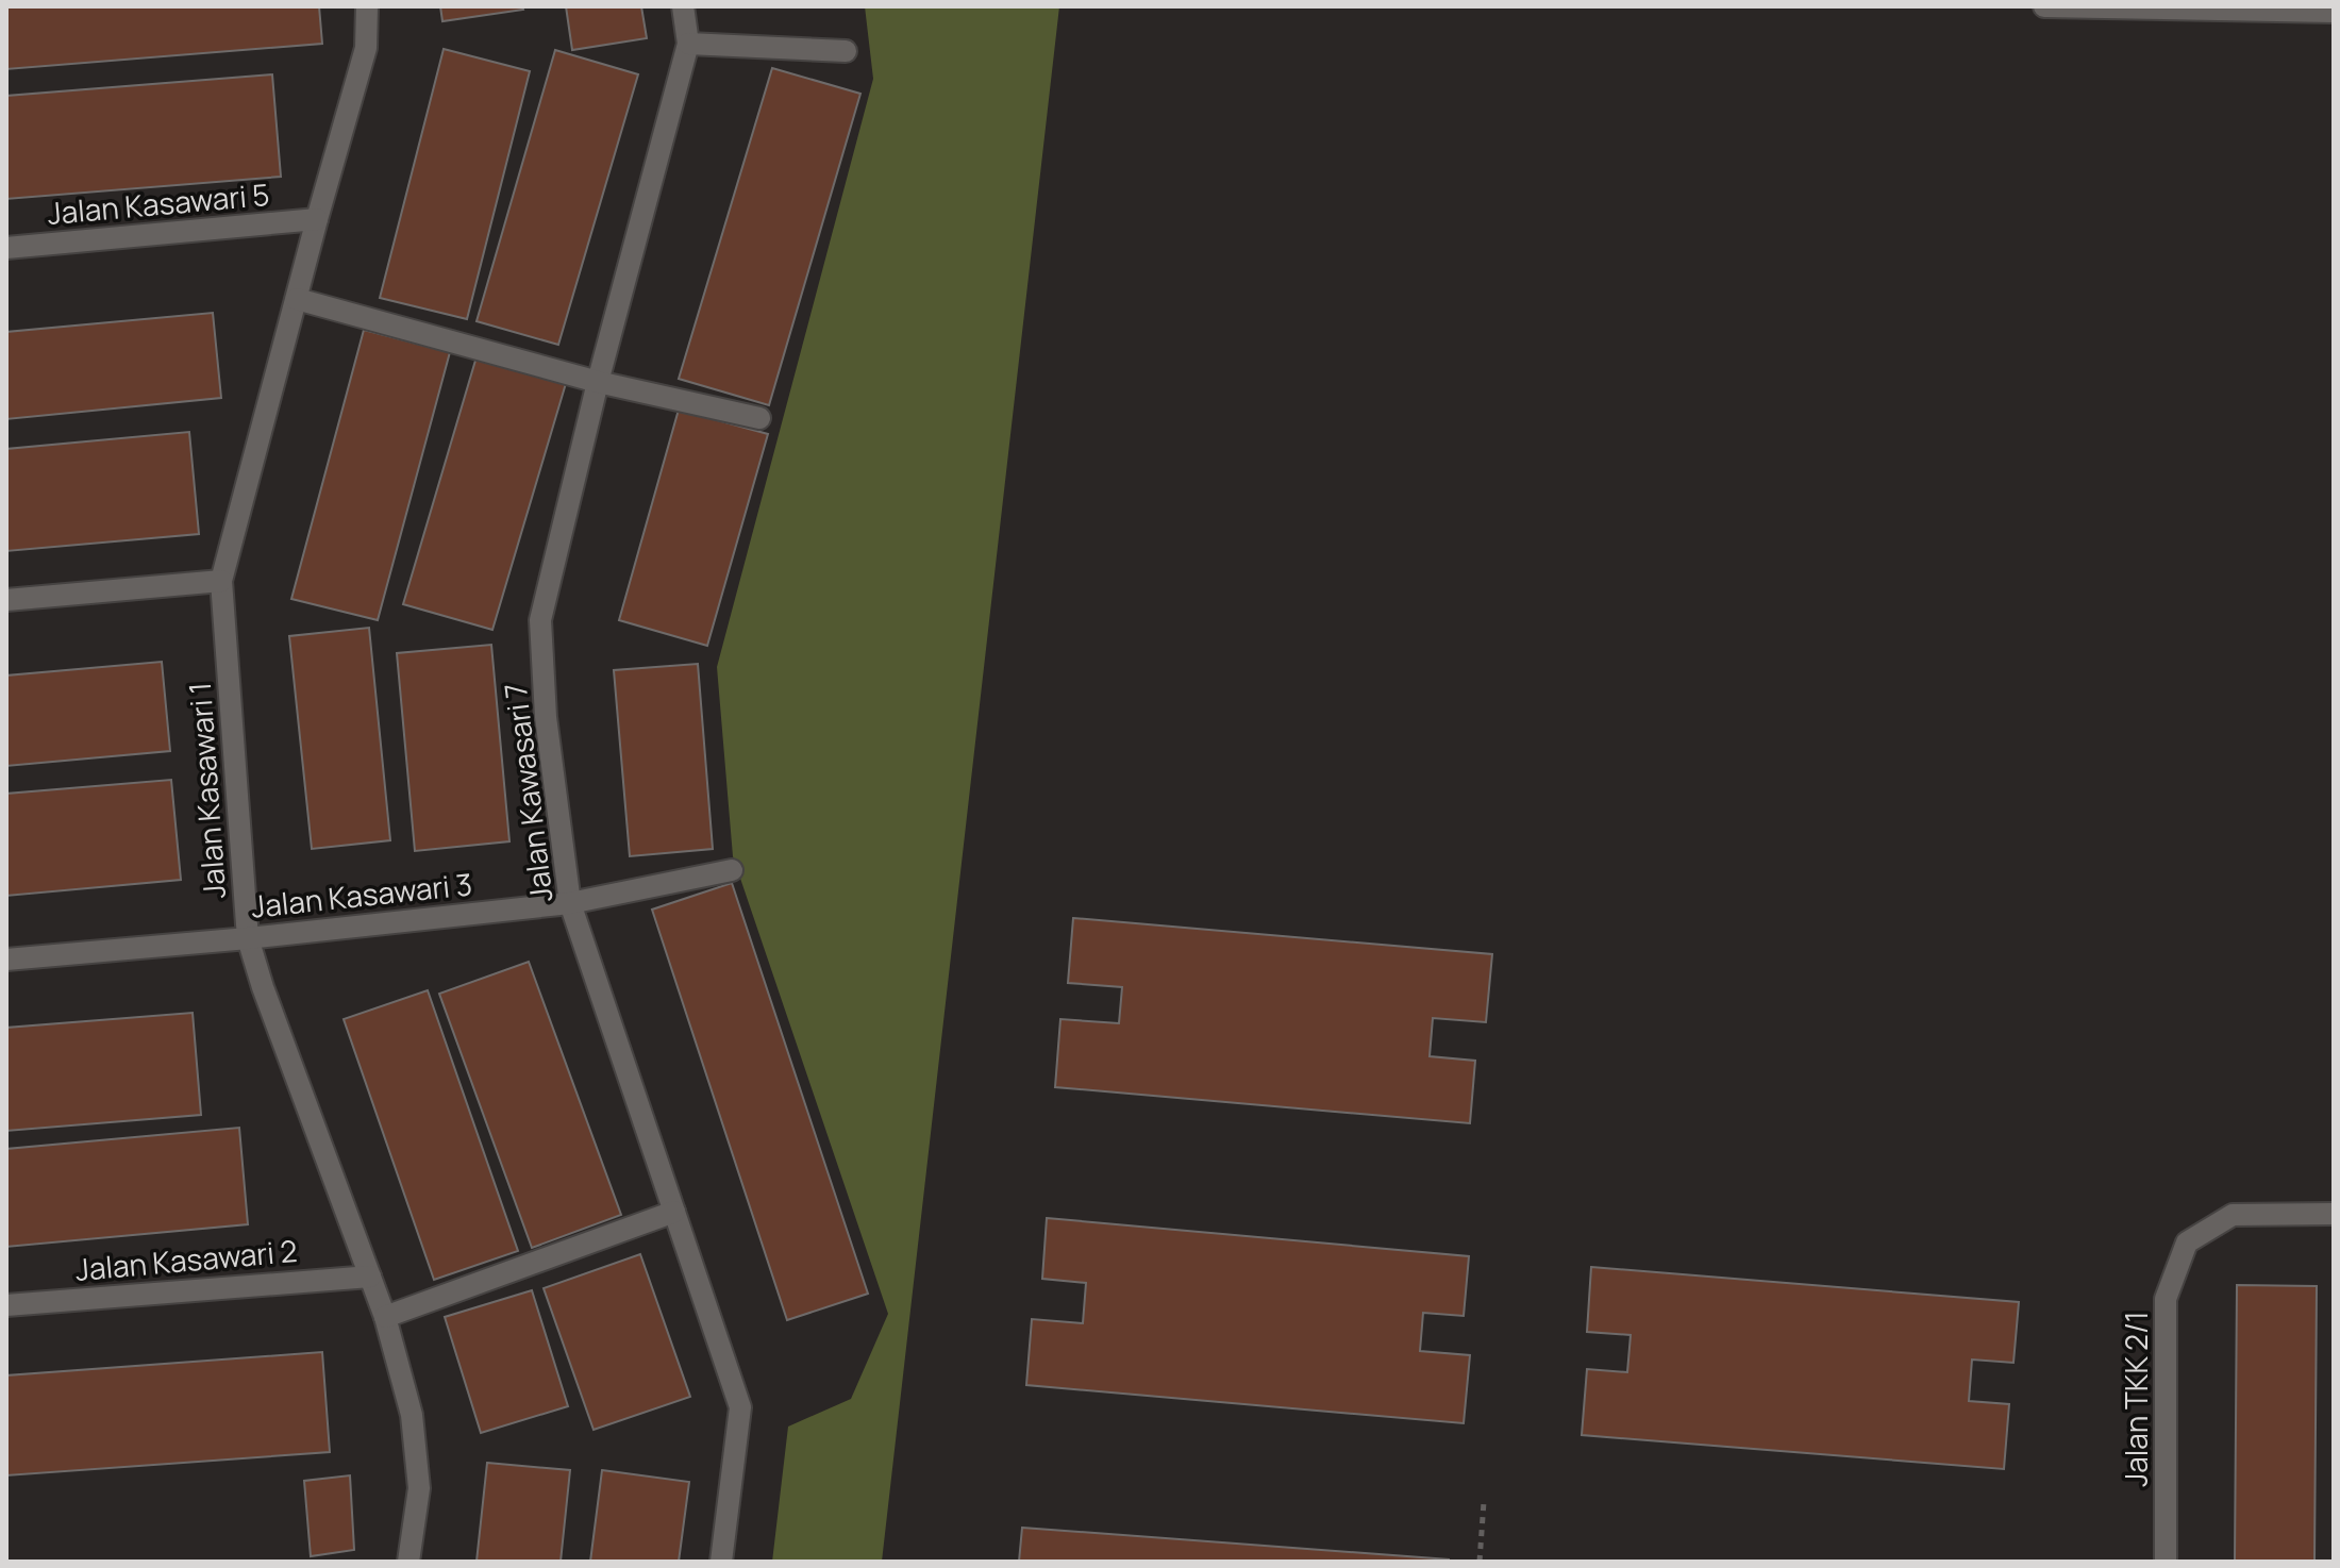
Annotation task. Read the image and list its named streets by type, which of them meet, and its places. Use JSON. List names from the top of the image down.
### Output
{
  "streets": {
    "street": [
      "Jalan Kasawari 5",
      "Jalan Kasawari 1",
      "Jalan Kawasari 7",
      "Jalan Kasawari 3",
      "Jalan Kasawari 2",
      "Jalan TKK 2/1"
    ]
  },
  "crossings": [
    ["Jalan Kasawari 5", "Jalan Kasawari 1"],
    ["Jalan Kasawari 1", "Jalan Kasawari 3"],
    ["Jalan Kasawari 1", "Jalan Kasawari 2"],
    ["Jalan Kawasari 7", "Jalan Kasawari 3"]
  ]
}
